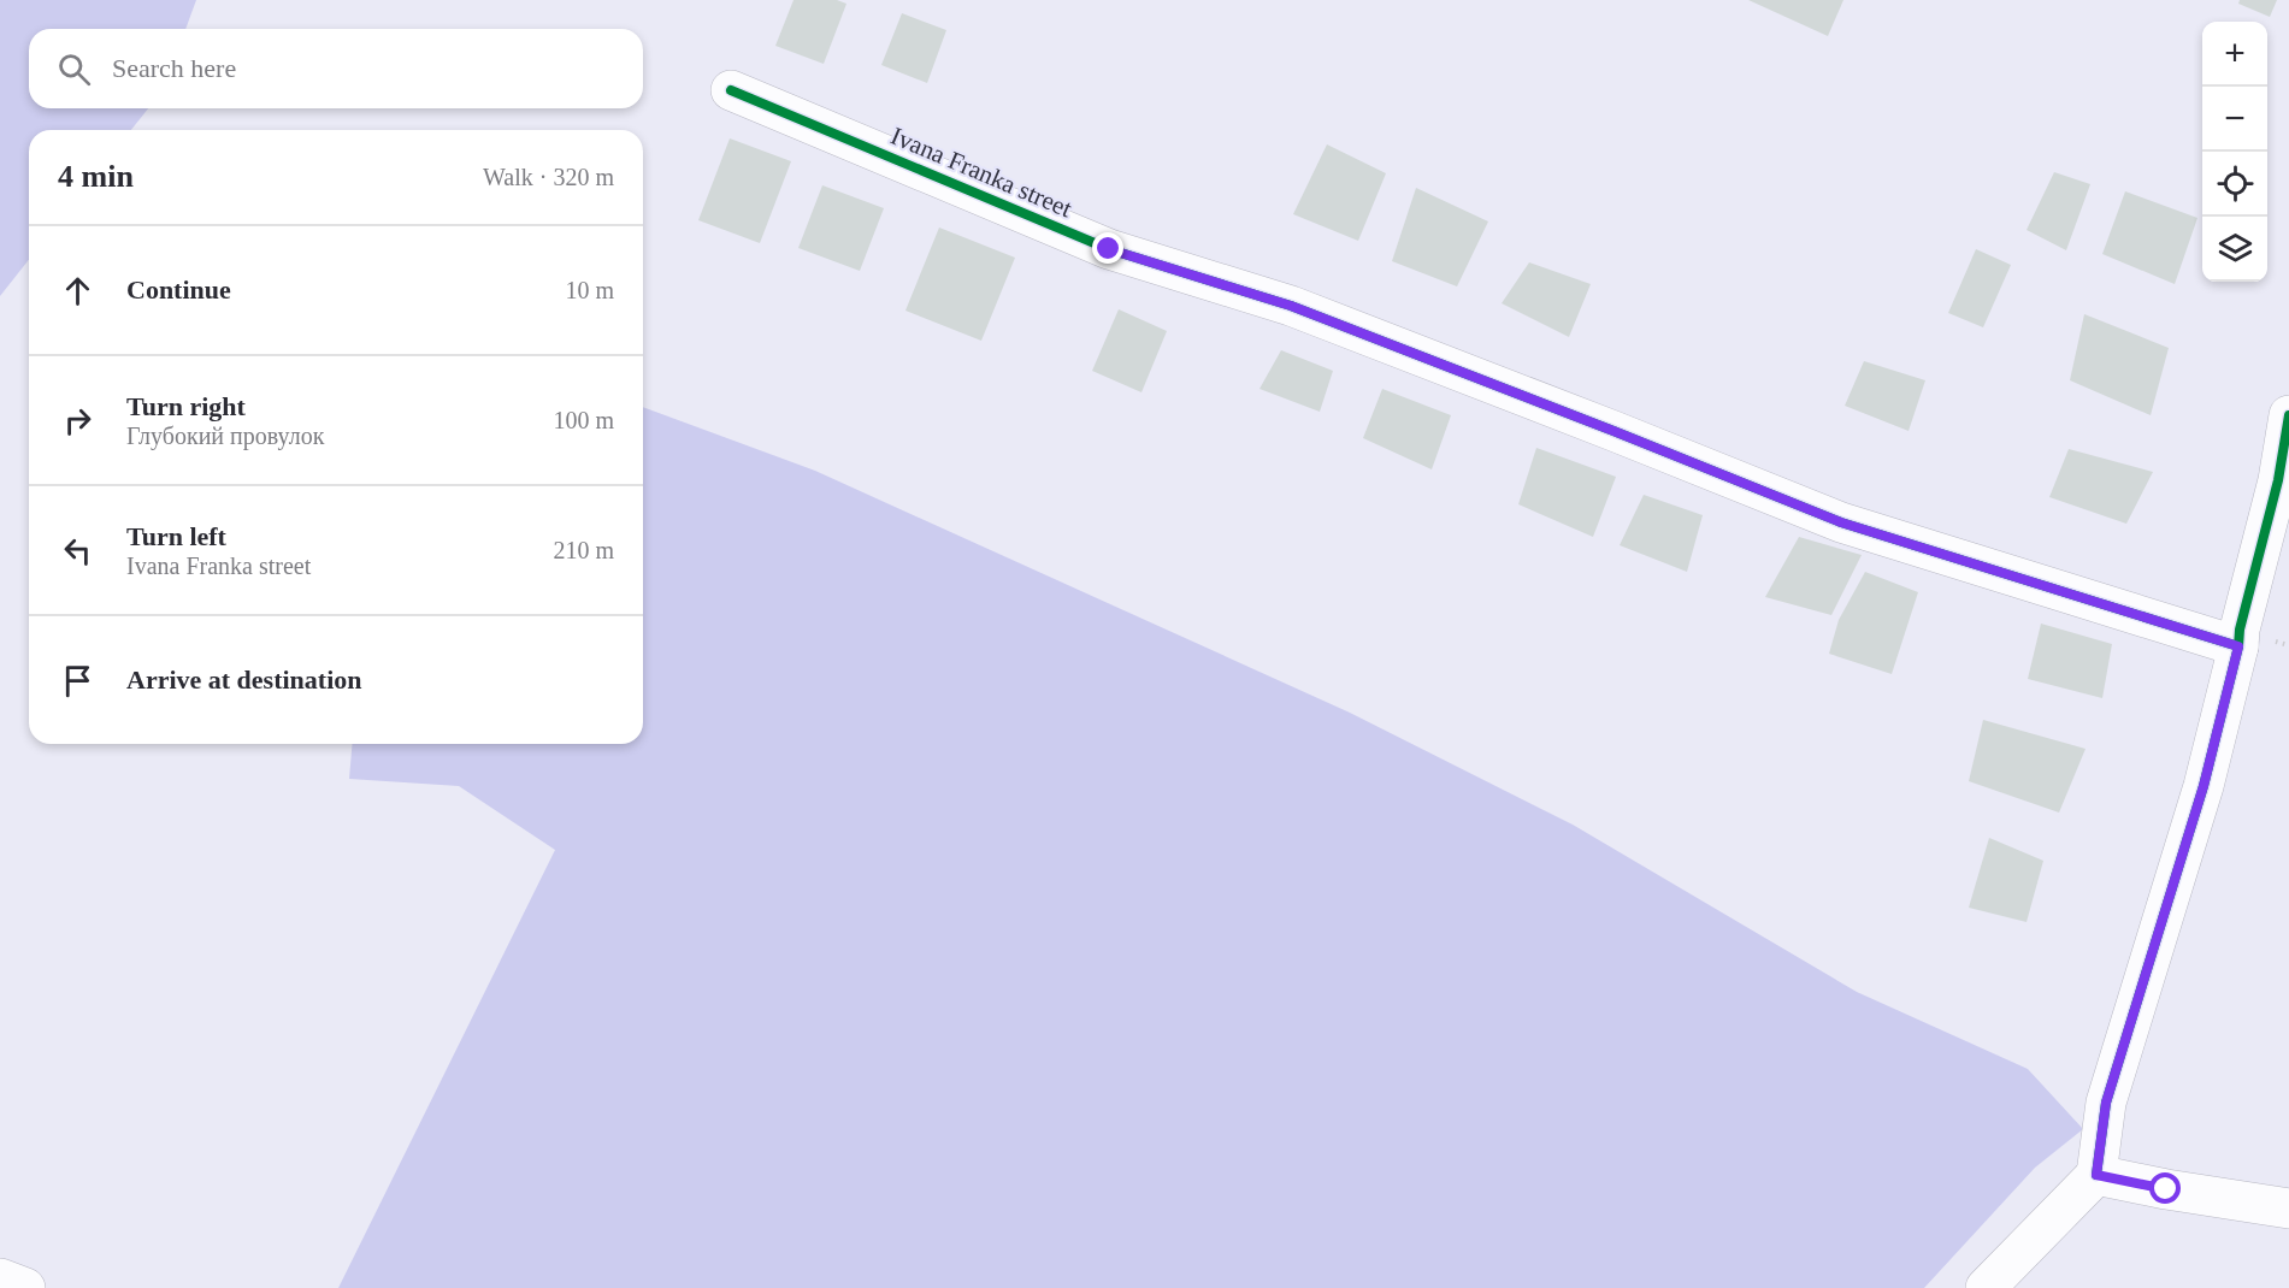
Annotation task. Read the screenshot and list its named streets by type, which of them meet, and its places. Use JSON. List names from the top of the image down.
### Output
{
  "streets": {
    "street": ["Ivana Franka street"]
  },
  "page": {
    "map_buttons": ["+", "−"],
    "search": "Search here",
    "heading": ["4 min", "Walk · 320 m"],
    "list": [
      ["Continue", "10 m"],
      ["Turn right", "Глубокий провулок", "100 m"],
      ["Turn left", "Ivana Franka street", "210 m"],
      "Arrive at destination"
    ]
  }
}
